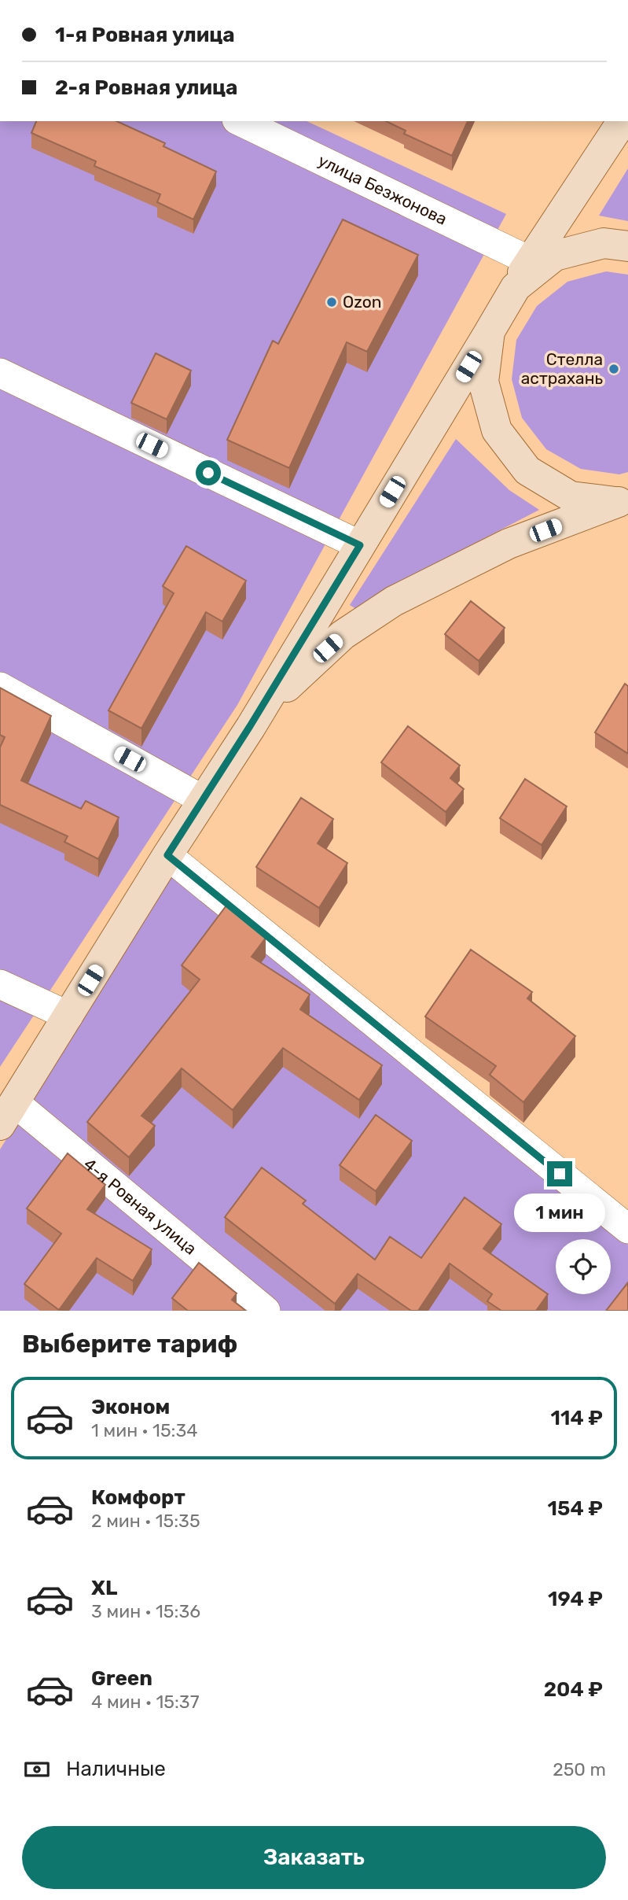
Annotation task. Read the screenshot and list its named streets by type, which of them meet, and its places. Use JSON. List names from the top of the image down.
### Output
{
  "streets": {
    "street": ["улица Безжонова", "4-я Ровная улица"]
  },
  "places": ["Ozon", "Стелла астрахань"],
  "page": {
    "banner": ["1-я Ровная улица", "2-я Ровная улица"],
    "bubble": "1 мин",
    "heading": "Выберите тариф",
    "list": [
      {
        "name": "Эконом",
        "note": "1 мин · 15:34",
        "value": "114 ₽"
      },
      {
        "name": "Комфорт",
        "note": "2 мин · 15:35",
        "value": "154 ₽"
      },
      {
        "name": "XL",
        "note": "3 мин · 15:36",
        "value": "194 ₽"
      },
      {
        "name": "Green",
        "note": "4 мин · 15:37",
        "value": "204 ₽"
      }
    ],
    "pay": ["Наличные", "250 m"],
    "buttons": "Заказать"
  }
}
